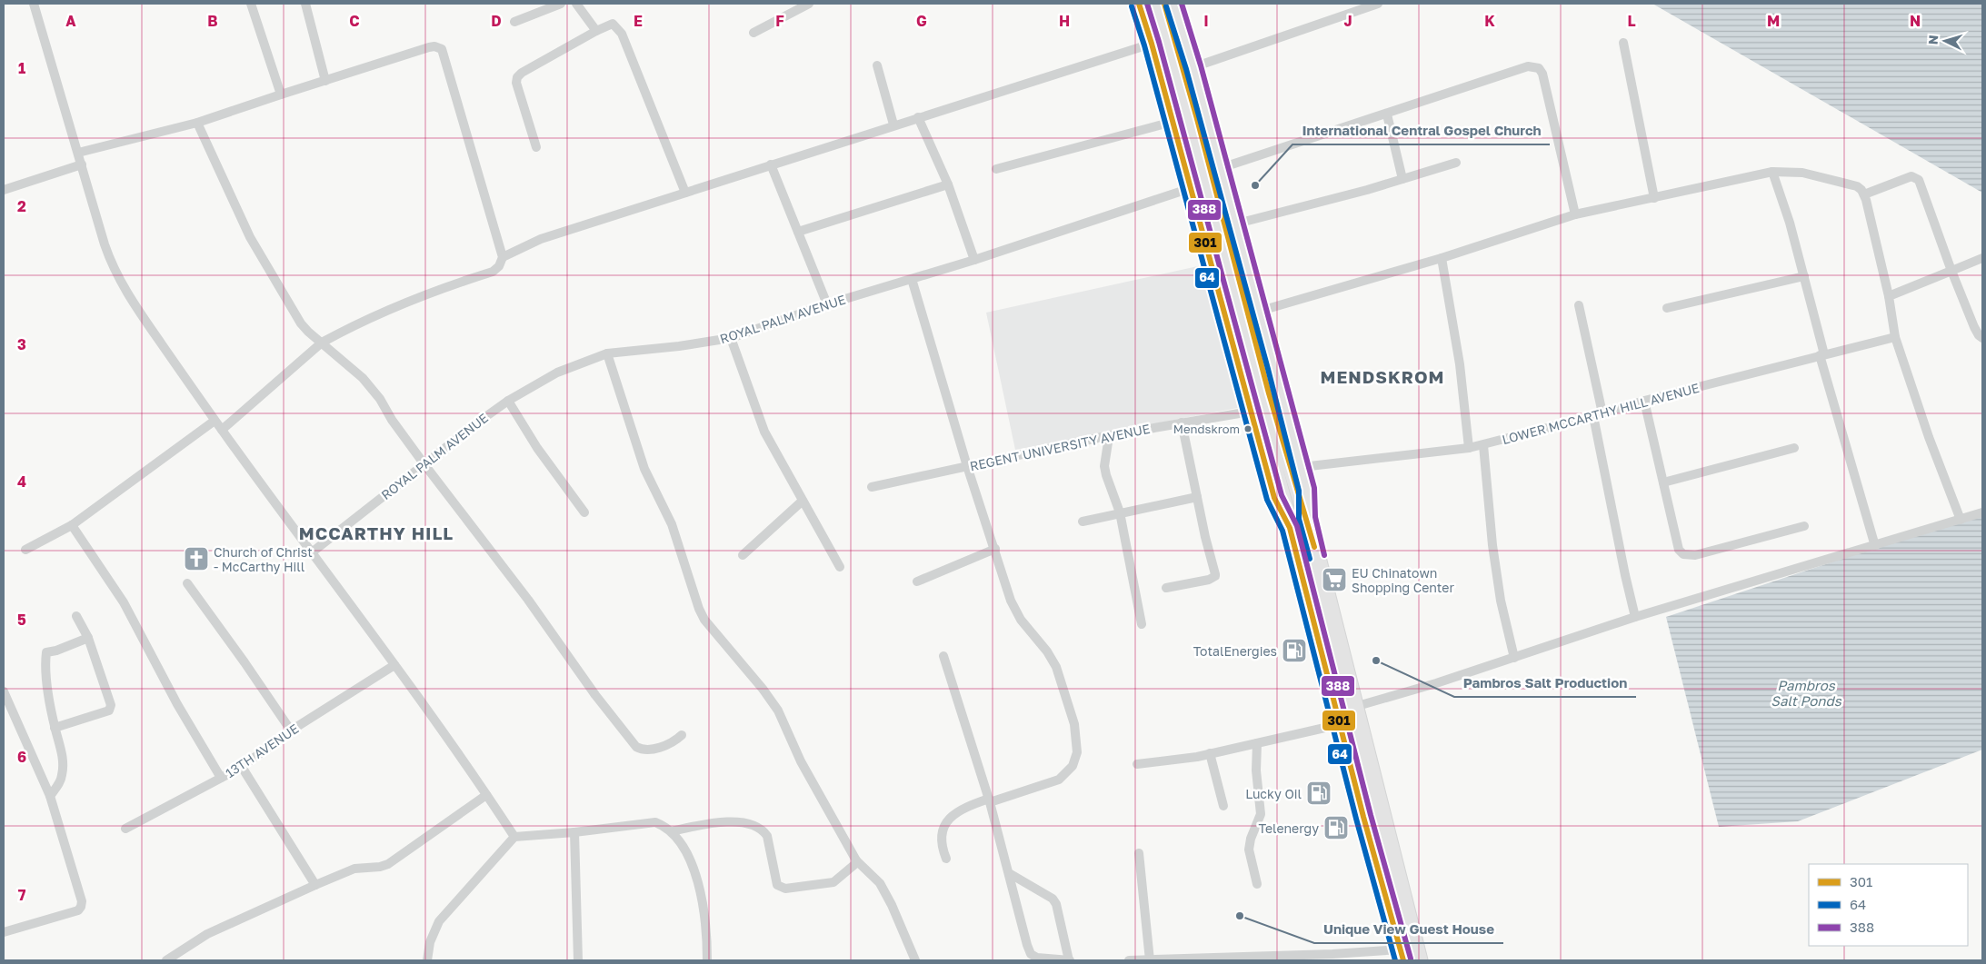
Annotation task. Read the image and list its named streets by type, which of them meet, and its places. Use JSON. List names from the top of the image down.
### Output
{
  "streets": {
    "street": [
      "ROYAL PALM AVENUE",
      "LOWER MCCARTHY HILL AVENUE",
      "REGENT UNIVERSITY AVENUE",
      "13TH AVENUE"
    ]
  },
  "districts": ["MENDSKROM", "MCCARTHY HILL"],
  "water": ["Pambros Salt Ponds"],
  "places": {
    "other": [
      "International Central Gospel Church",
      "Mendskrom",
      "Pambros Salt Production",
      "Unique View Guest House"
    ],
    "church": ["Church of Christ - McCarthy Hill"],
    "supermarket": ["EU Chinatown Shopping Center"],
    "fuel station": ["TotalEnergies", "Lucky Oil", "Telenergy"]
  },
  "lines": ["transit line 301", "transit line 388", "transit line 64"],
  "legend": ["301", "64", "388"],
  "north": "left",
  "grid": {
    "columns": [
      "A",
      "B",
      "C",
      "D",
      "E",
      "F",
      "G",
      "H",
      "I",
      "J",
      "K",
      "L",
      "M",
      "N"
    ],
    "rows": [
      "1",
      "2",
      "3",
      "4",
      "5",
      "6",
      "7"
    ]
  }
}
